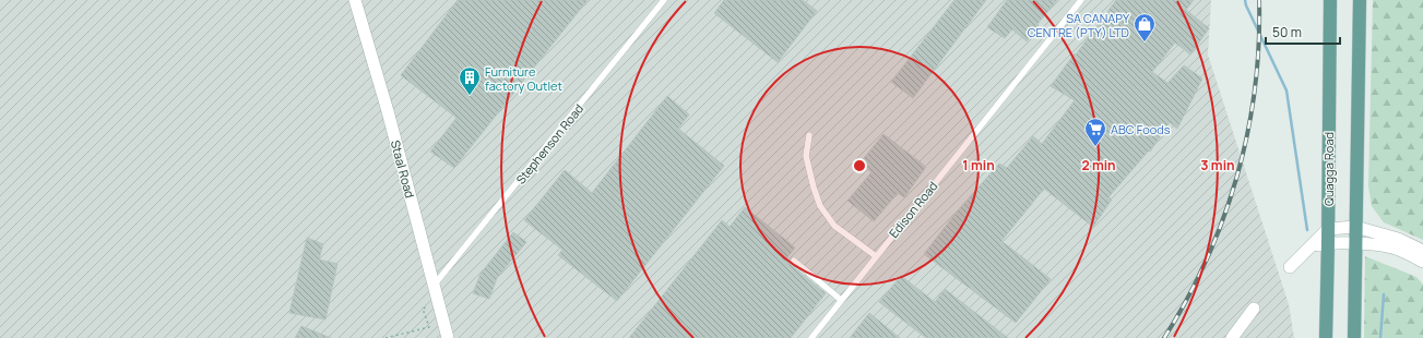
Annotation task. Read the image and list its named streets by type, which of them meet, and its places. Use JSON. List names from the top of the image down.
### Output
{
  "streets": {
    "main road": ["Quagga Road"],
    "street": ["Staal Road"],
    "lane": ["Stephenson Road", "Edison Road"]
  },
  "crossings": [
    ["Stephenson Road", "Staal Road"]
  ],
  "places": {
    "shop": ["SA CANAPY CENTRE (PTY) LTD"],
    "building": ["Furniture factory Outlet"],
    "supermarket": ["ABC Foods"]
  },
  "scale_bar": "50 m",
  "rings": ["1 min", "2 min", "3 min"]
}
